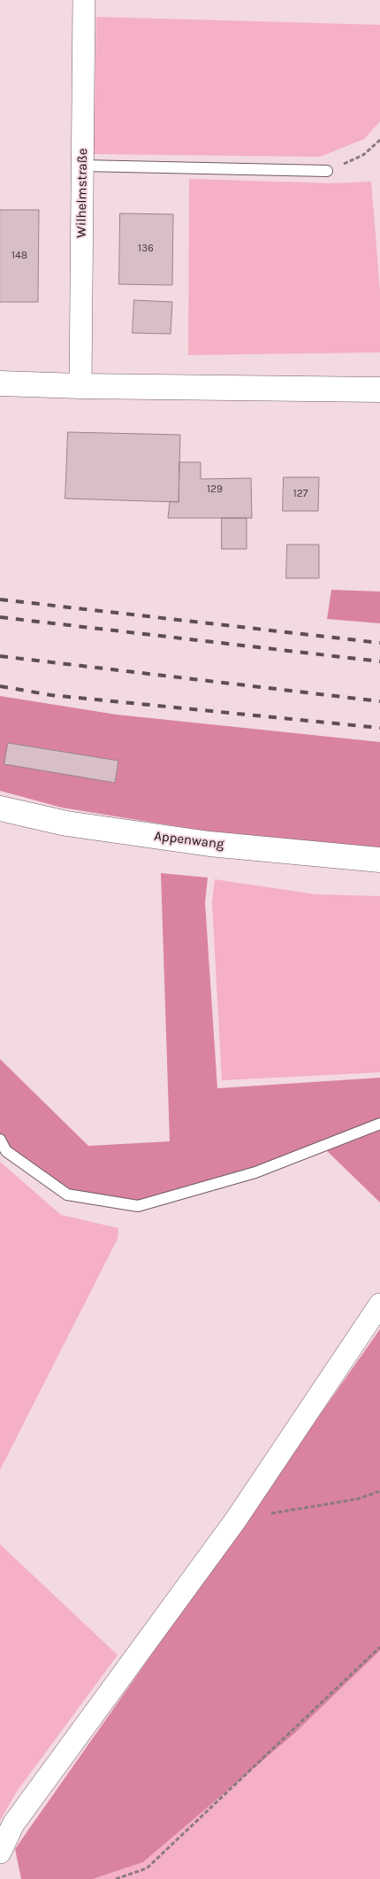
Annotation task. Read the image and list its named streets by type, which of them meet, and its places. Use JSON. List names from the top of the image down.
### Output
{
  "streets": {
    "main road": ["Appenwang"],
    "street": ["Wilhelmstraße"]
  },
  "house_numbers": [
    "136",
    "148",
    "129",
    "127"
  ]
}
